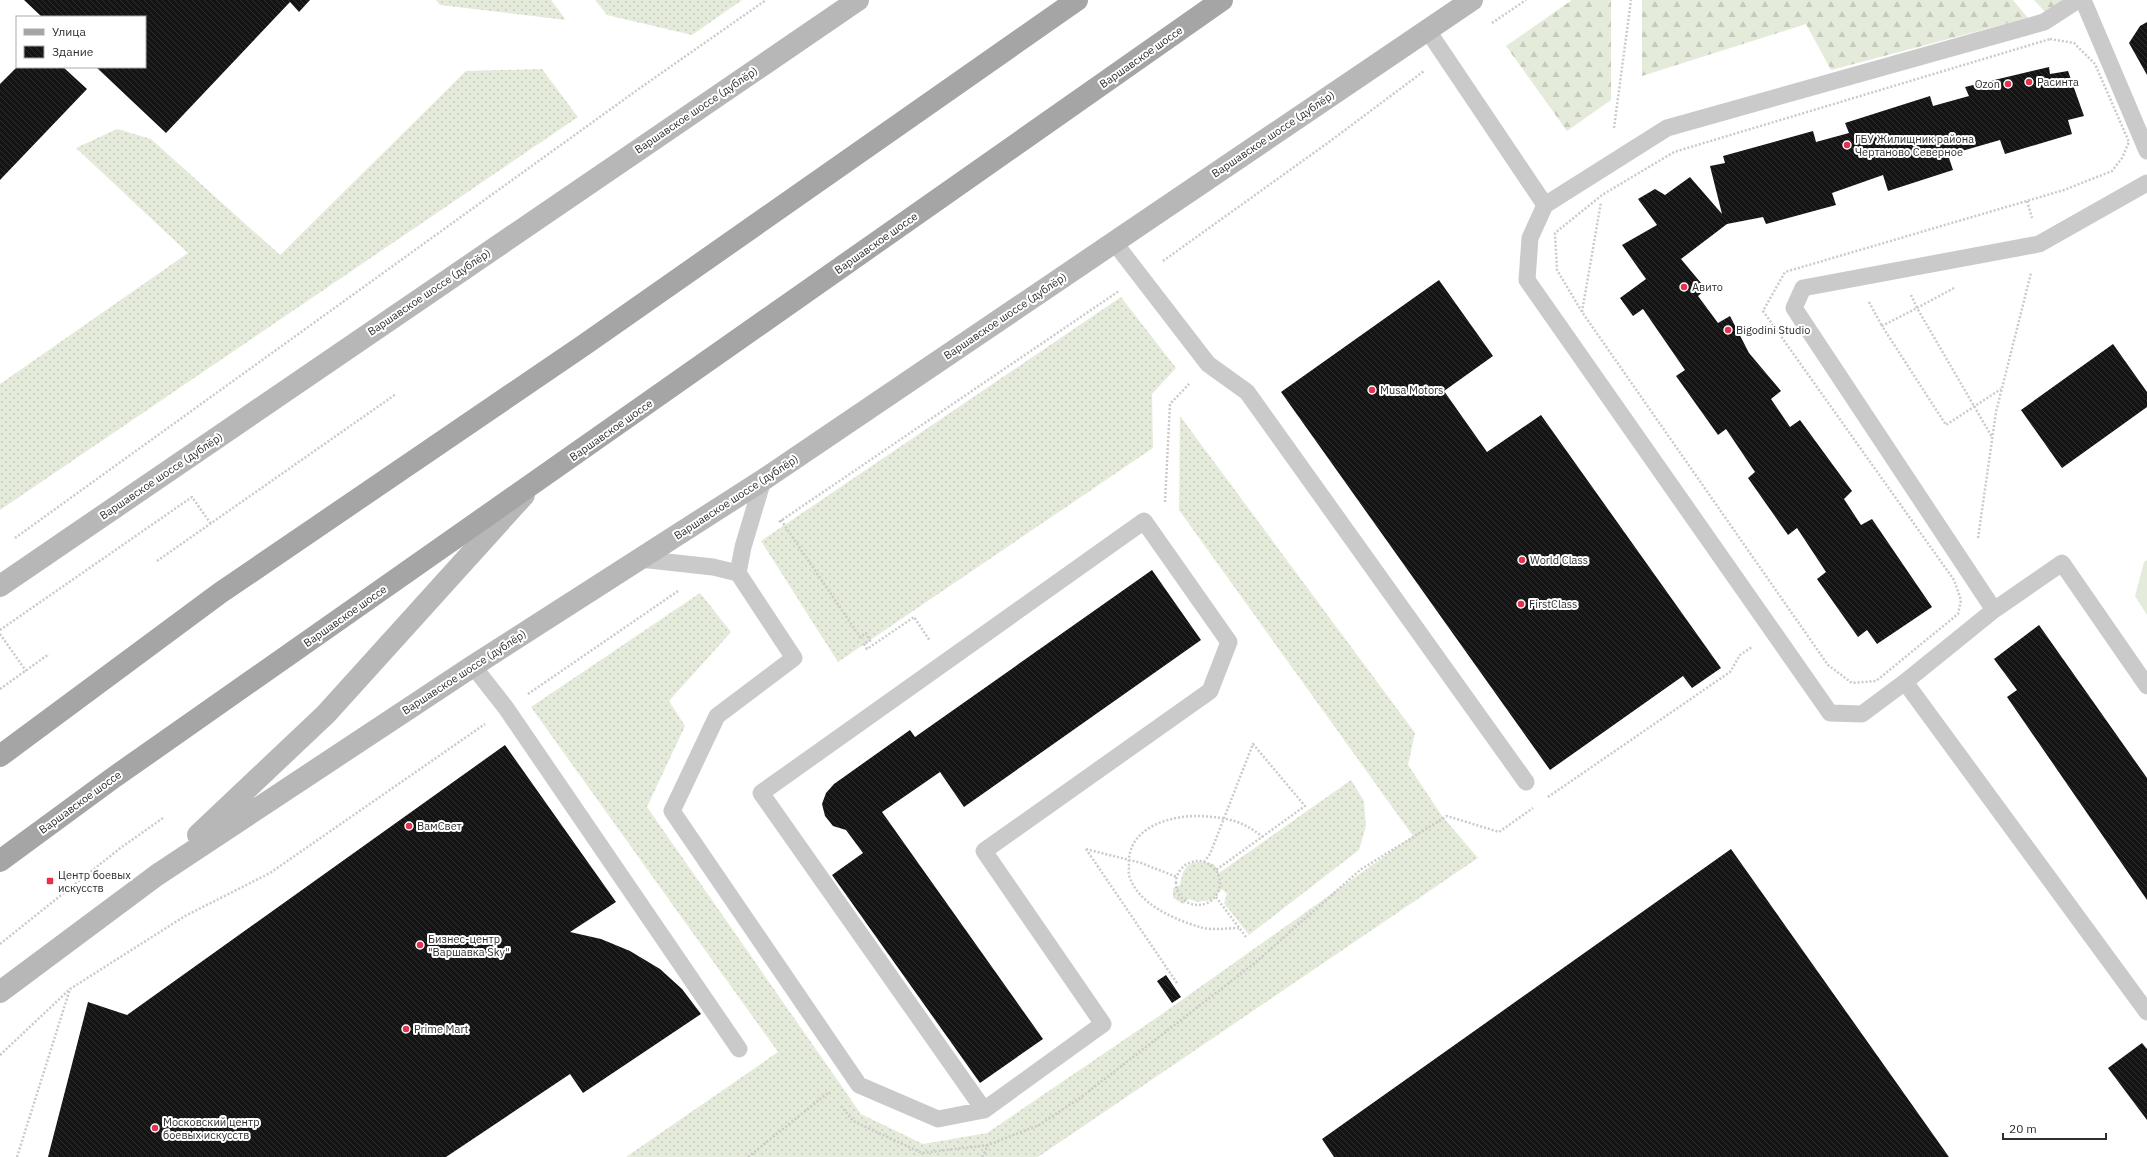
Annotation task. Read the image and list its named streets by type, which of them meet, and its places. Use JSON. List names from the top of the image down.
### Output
{
  "streets": {
    "main road": ["Варшавское шоссе", "Варшавское шоссе (дублёр)"]
  },
  "places": {
    "other": [
      "Расинта",
      "Ozon",
      "ГБУ Жилищник района Чертаново Северное",
      "Авито",
      "Bigodini Studio",
      "Musa Motors",
      "World Class",
      "FirstClass",
      "ВамСвет",
      "Бизнес-центр \"Варшавка Sky\"",
      "Prime Mart",
      "Московский центр боевых искусств"
    ],
    "transit": ["Центр боевых искусств"]
  },
  "legend": ["Улица", "Здание"],
  "scale_bar": "20 m"
}
